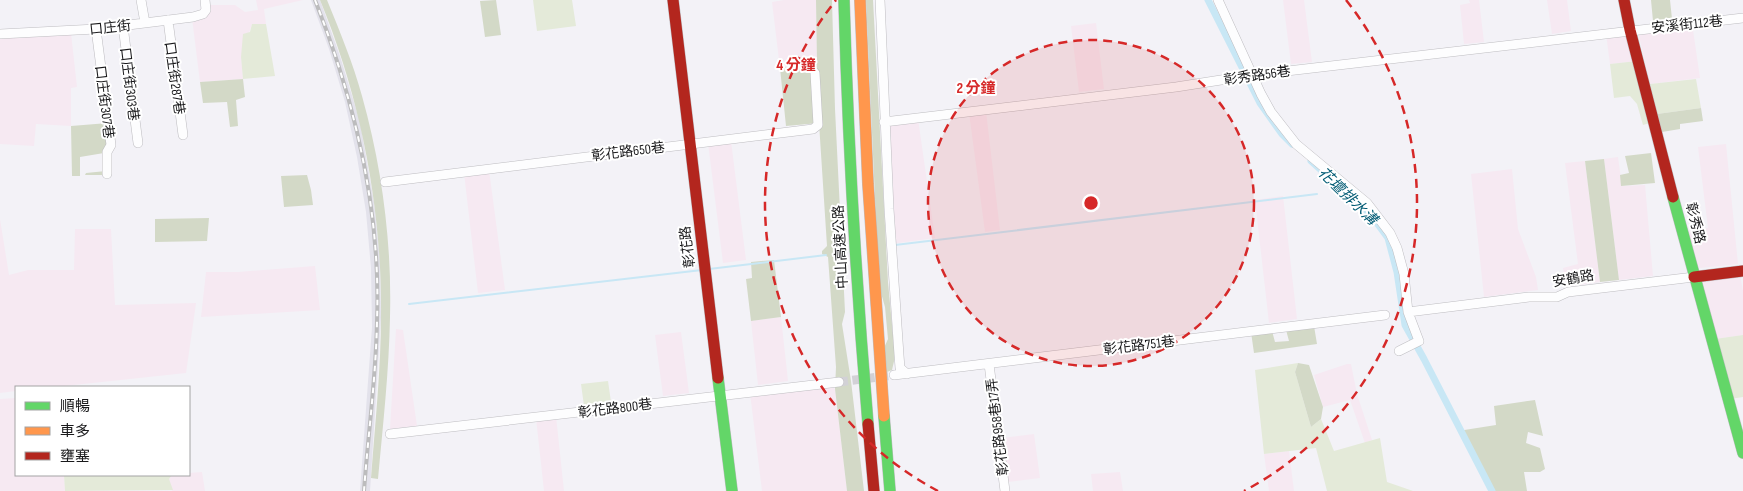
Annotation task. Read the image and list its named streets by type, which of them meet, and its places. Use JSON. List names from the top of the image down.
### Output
{
  "streets": {
    "main road": [
      "彰秀路",
      "彰花路",
      "中山高速公路",
      "安鶴路"
    ],
    "street": [
      "安溪街112巷",
      "口庄街",
      "彰秀路56巷",
      "口庄街287巷",
      "口庄街303巷",
      "口庄街307巷",
      "彰花路650巷",
      "彰花路751巷",
      "彰花路800巷",
      "彰花路958巷17弄"
    ]
  },
  "crossings": [
    ["安溪街112巷", "彰秀路56巷"],
    ["安溪街112巷", "彰秀路"],
    ["口庄街", "口庄街287巷"],
    ["口庄街", "口庄街303巷"],
    ["口庄街", "口庄街307巷"],
    ["彰秀路56巷", "彰秀路"],
    ["彰花路650巷", "彰花路"],
    ["彰秀路", "安鶴路"],
    ["彰花路", "彰花路800巷"],
    ["彰花路751巷", "彰花路958巷17弄"]
  ],
  "water": ["花壇排水溝"],
  "legend": ["順暢", "車多", "壅塞"],
  "rings": ["4 分鐘", "2 分鐘"]
}
